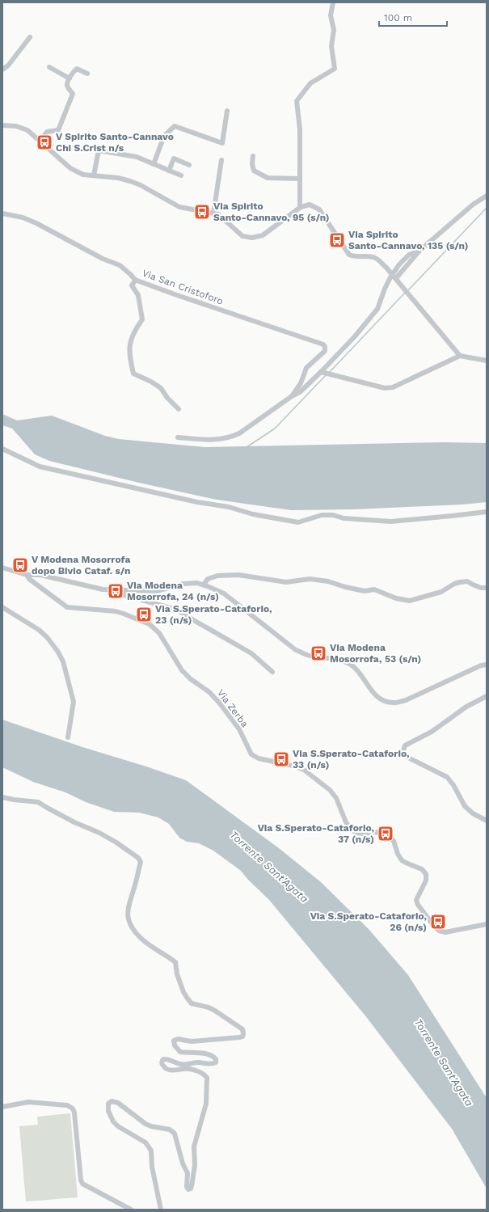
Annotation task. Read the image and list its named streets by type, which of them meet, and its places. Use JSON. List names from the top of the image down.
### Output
{
  "streets": {
    "street": ["Via San Cristoforo", "Via Zerba"]
  },
  "water": ["Torrente Sant'Agata"],
  "places": {
    "bus stop": [
      "V Spirito Santo-Cannavo Chi S.Crist n/s",
      "Via Spirito Santo-Cannavo, 95 (s/n)",
      "Via Spirito Santo-Cannavo, 135 (s/n)",
      "V Modena Mosorrofa dopo Bivio Cataf. s/n",
      "Via Modena Mosorrofa, 24 (n/s)",
      "Via S.Sperato-Cataforio, 23 (n/s)",
      "Via Modena Mosorrofa, 53 (s/n)",
      "Via S.Sperato-Cataforio, 33 (n/s)",
      "Via S.Sperato-Cataforio, 37 (n/s)",
      "Via S.Sperato-Cataforio, 26 (n/s)"
    ]
  },
  "scale_bar": "100 m"
}
